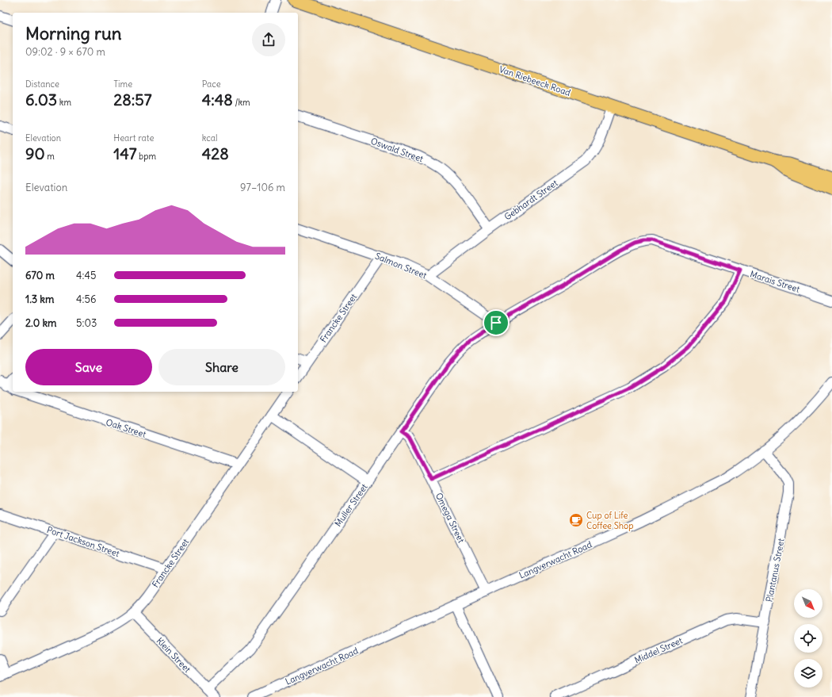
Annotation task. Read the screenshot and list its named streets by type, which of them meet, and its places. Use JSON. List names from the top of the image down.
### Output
{
  "streets": {
    "main road": ["Van Riebeeck Road"],
    "street": [
      "Oswald Street",
      "Gebhardt Street",
      "Salmon Street",
      "Marais Street",
      "Francke Street",
      "Oak Street",
      "Muller Street",
      "Omega Street",
      "Port Jackson Street",
      "Langverwacht Road",
      "Plantanus Street",
      "Middel Street",
      "Klein Street"
    ]
  },
  "crossings": [
    ["Van Riebeeck Road", "Gebhardt Street"],
    ["Oswald Street", "Gebhardt Street"],
    ["Gebhardt Street", "Salmon Street"],
    ["Salmon Street", "Marais Street"],
    ["Salmon Street", "Francke Street"],
    ["Salmon Street", "Muller Street"],
    ["Marais Street", "Muller Street"],
    ["Francke Street", "Oak Street"],
    ["Francke Street", "Port Jackson Street"],
    ["Francke Street", "Klein Street"],
    ["Muller Street", "Omega Street"],
    ["Muller Street", "Klein Street"],
    ["Omega Street", "Langverwacht Road"],
    ["Langverwacht Road", "Plantanus Street"],
    ["Plantanus Street", "Middel Street"]
  ],
  "places": {
    "cafe": ["Cup of Life Coffee Shop"]
  },
  "north": "bottom right",
  "page": {
    "heading": ["Morning run", "09:02 · 9 × 670 m"],
    "stats": [
      ["Distance", "6.03 km"],
      ["Time", "28:57"],
      ["Pace", "4:48 /km"],
      ["Elevation", "90 m"],
      ["Heart rate", "147 bpm"],
      ["kcal", "428"]
    ],
    "chart": ["Elevation", "97–106 m"],
    "list": [
      {
        "name": "670 m",
        "note": "4:45"
      },
      {
        "name": "1.3 km",
        "note": "4:56"
      },
      {
        "name": "2.0 km",
        "note": "5:03"
      }
    ],
    "buttons": ["Save", "Share"]
  }
}
